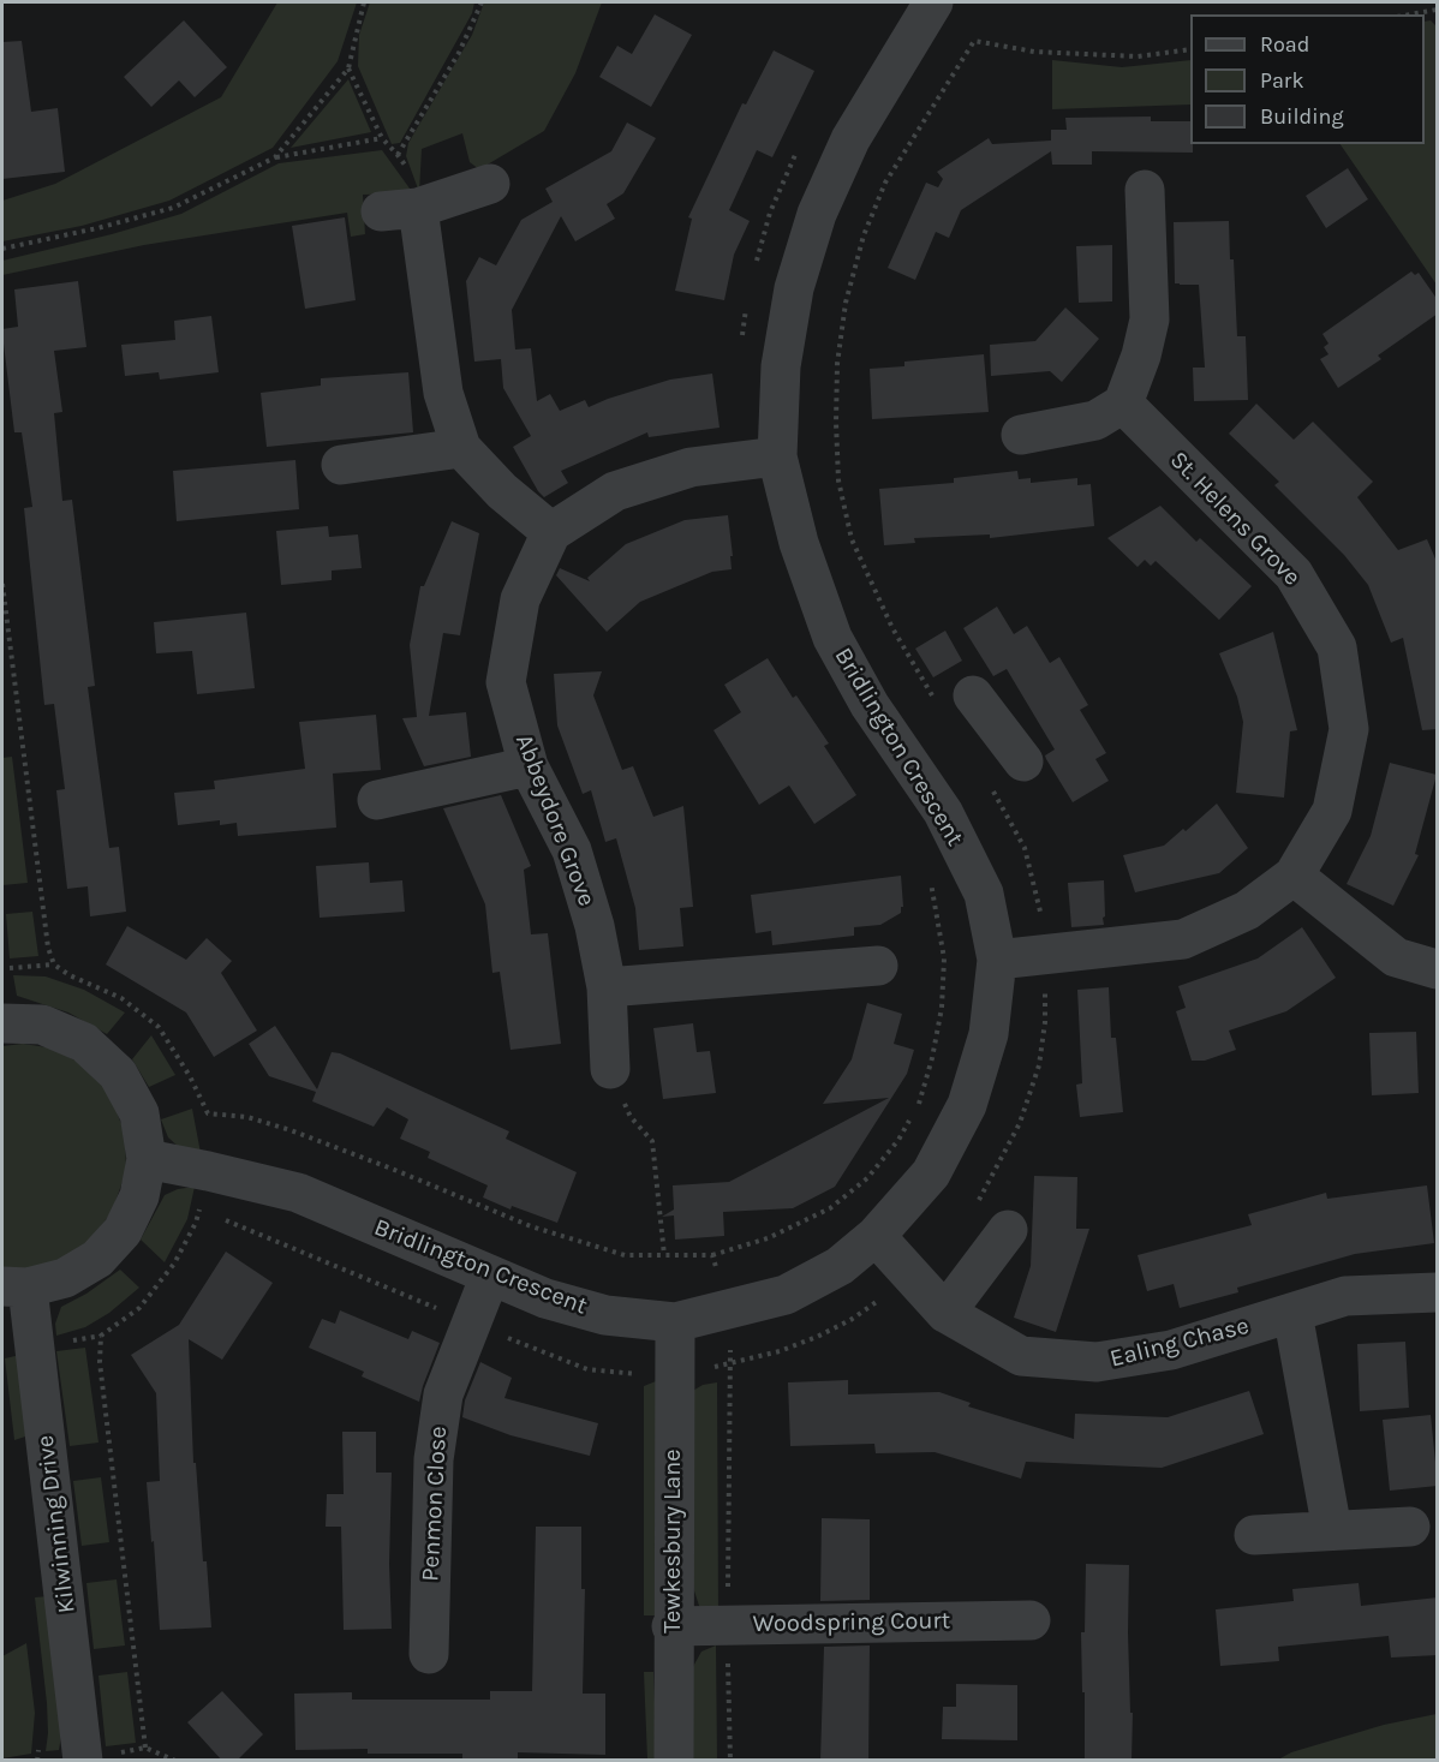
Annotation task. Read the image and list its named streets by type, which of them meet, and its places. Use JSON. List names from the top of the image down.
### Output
{
  "streets": {
    "street": [
      "St. Helens Grove",
      "Bridlington Crescent",
      "Abbeydore Grove",
      "Ealing Chase",
      "Penmon Close",
      "Kilwinning Drive",
      "Tewkesbury Lane",
      "Woodspring Court"
    ]
  },
  "crossings": [
    ["St. Helens Grove", "Bridlington Crescent"],
    ["Bridlington Crescent", "Ealing Chase"],
    ["Bridlington Crescent", "Penmon Close"],
    ["Bridlington Crescent", "Kilwinning Drive"],
    ["Bridlington Crescent", "Tewkesbury Lane"],
    ["Tewkesbury Lane", "Woodspring Court"]
  ],
  "legend": ["Road", "Park", "Building"]
}
